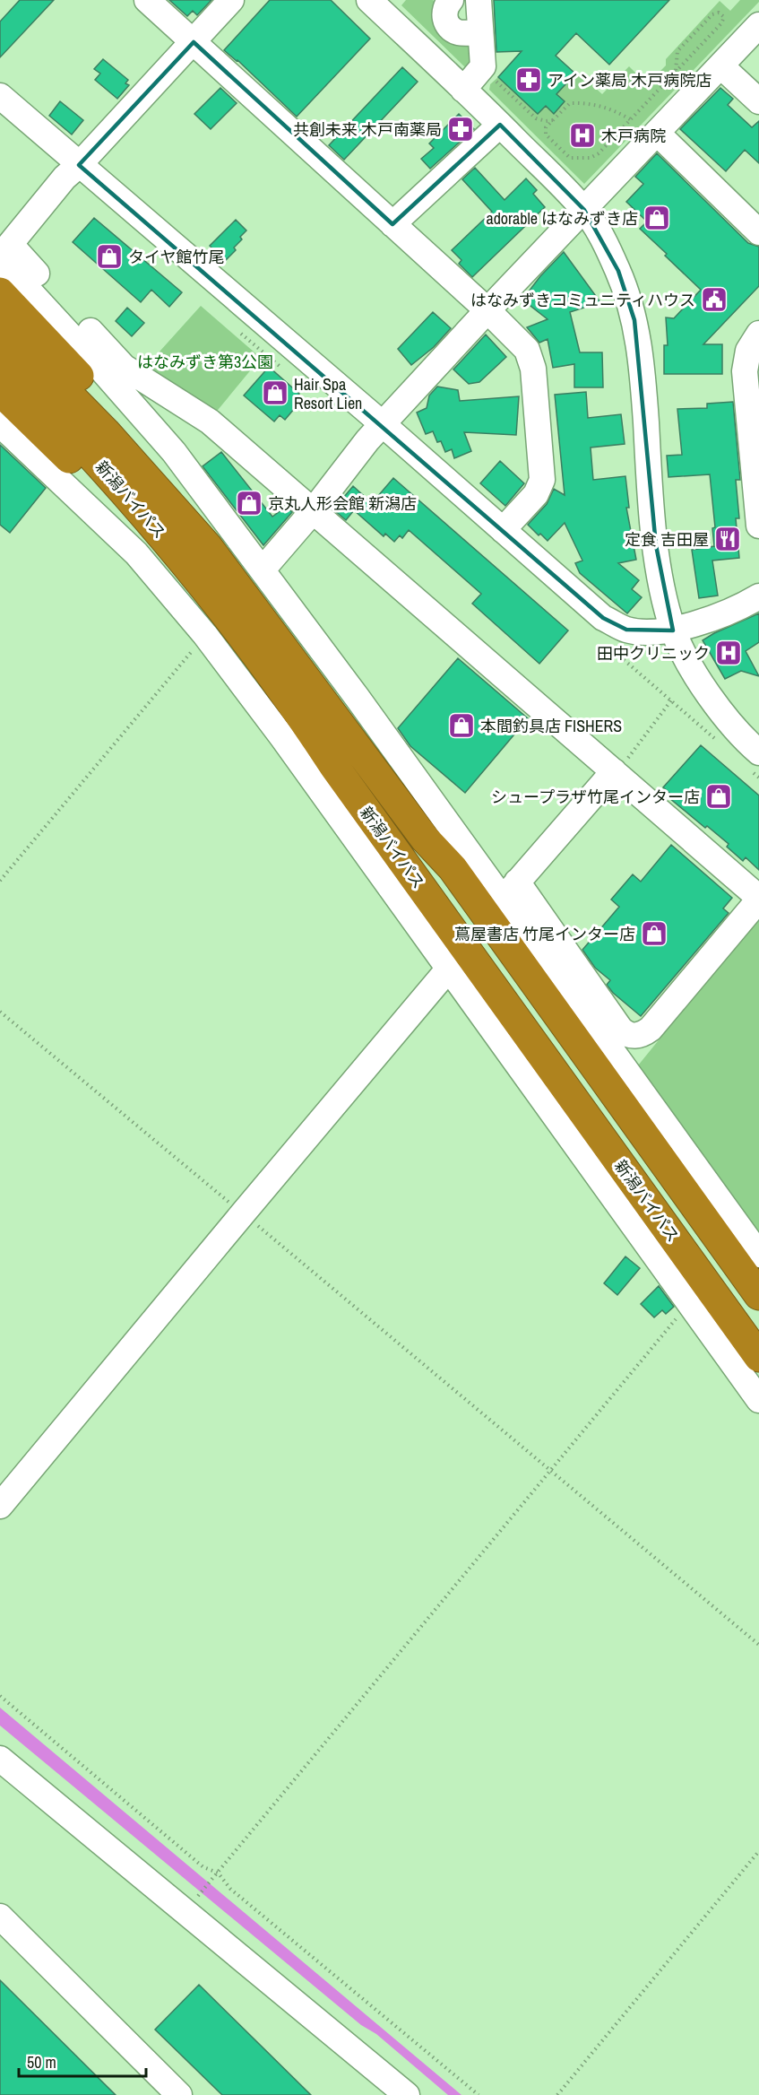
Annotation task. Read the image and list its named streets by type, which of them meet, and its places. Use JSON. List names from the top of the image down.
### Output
{
  "streets": {
    "highway": ["新潟バイパス"]
  },
  "parks": ["はなみずき第3公園"],
  "places": {
    "pharmacy": ["アイン薬局 木戸病院店", "共創未来 木戸南薬局"],
    "hospital": ["木戸病院", "田中クリニック"],
    "shop": [
      "adorable はなみずき店",
      "タイヤ館竹尾",
      "Hair Spa Resort Lien",
      "京丸人形会館 新潟店",
      "本間釣具店 FISHERS",
      "シュープラザ竹尾インター店",
      "蔦屋書店 竹尾インター店"
    ],
    "public building": ["はなみずきコミュニティハウス"],
    "restaurant": ["定食 吉田屋"]
  },
  "scale_bar": "50 m"
}
